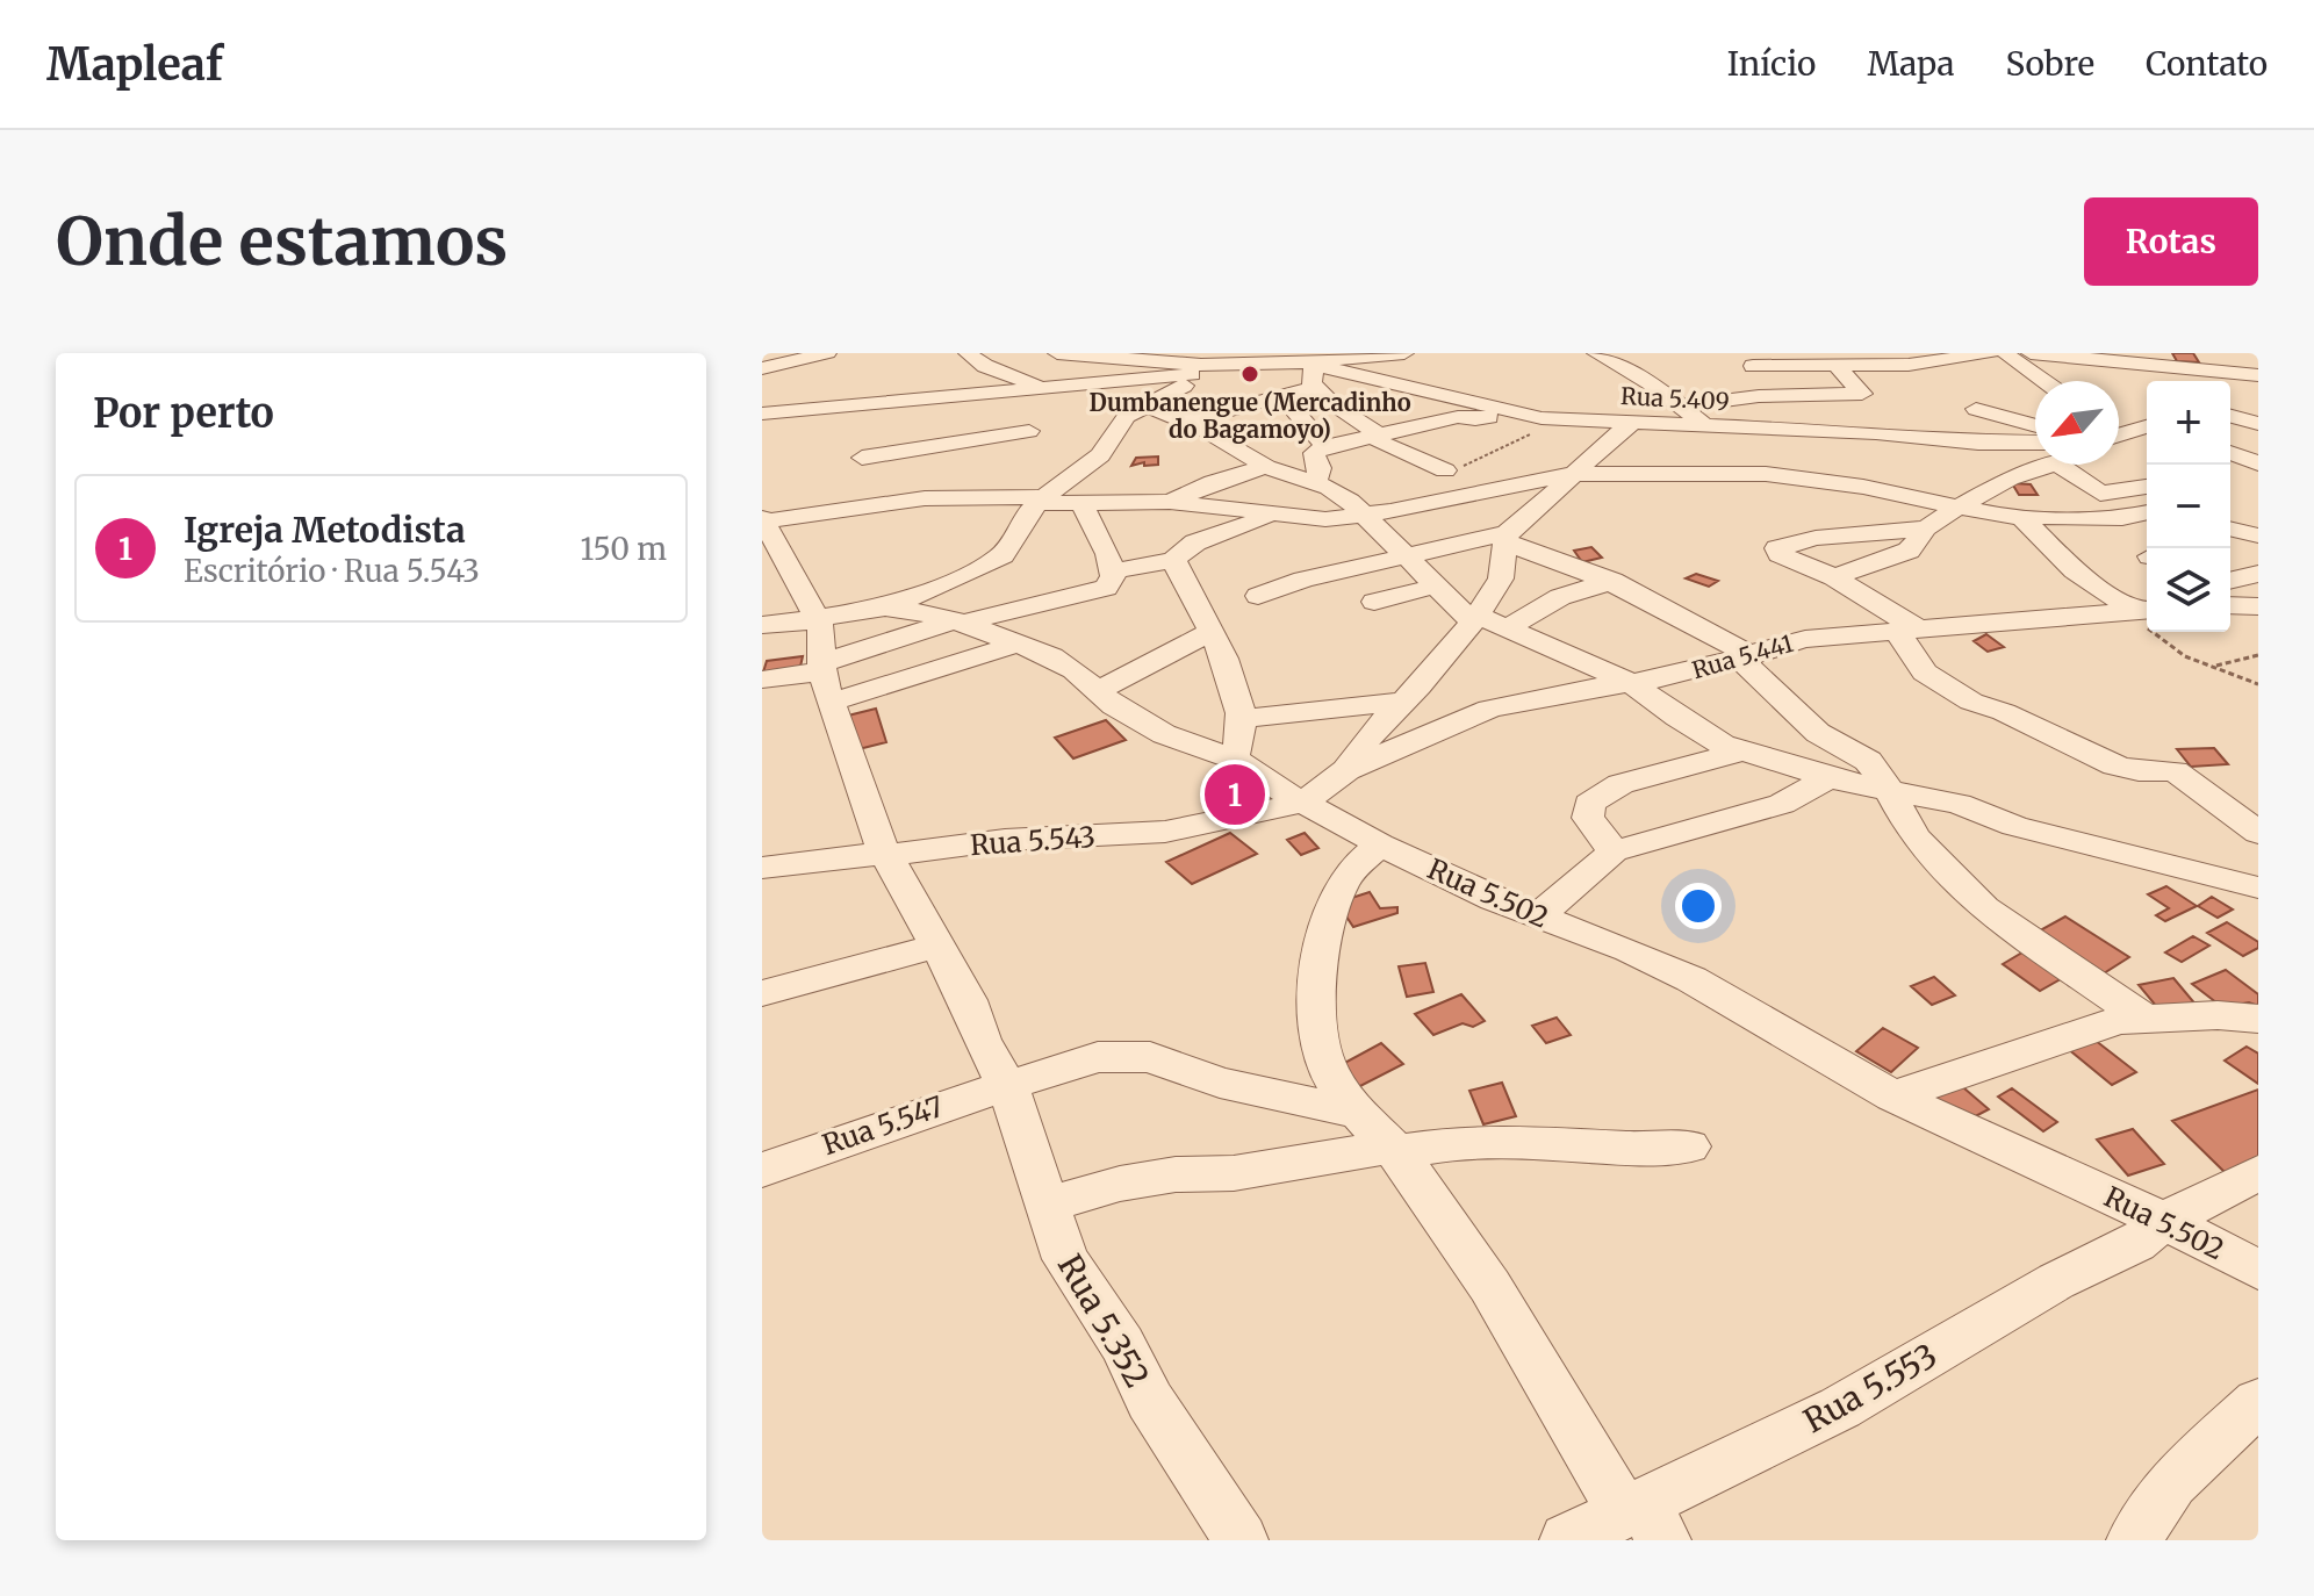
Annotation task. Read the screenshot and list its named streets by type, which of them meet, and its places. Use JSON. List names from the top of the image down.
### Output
{
  "streets": {
    "street": [
      "Rua 5.409",
      "Rua 5.441",
      "Rua 5.543",
      "Rua 5.502",
      "Rua 5.547",
      "Rua 5.352",
      "Rua 5.553"
    ]
  },
  "crossings": [
    ["Rua 5.543", "Rua 5.502"],
    ["Rua 5.543", "Rua 5.352"],
    ["Rua 5.502", "Rua 5.352"],
    ["Rua 5.502", "Rua 5.553"],
    ["Rua 5.547", "Rua 5.352"]
  ],
  "places": ["Dumbanengue (Mercadinho do Bagamoyo)"],
  "north": "bottom left",
  "page": {
    "header": "Mapleaf",
    "nav": [
      "Início",
      "Mapa",
      "Sobre",
      "Contato"
    ],
    "buttons": "Rotas",
    "title": "Onde estamos",
    "heading": "Por perto",
    "map_buttons": ["+", "−"],
    "list": [
      {
        "mark": "1",
        "name": "Igreja Metodista",
        "note": "Escritório · Rua 5.543",
        "value": "150 m"
      }
    ],
    "pins": "1"
  }
}
